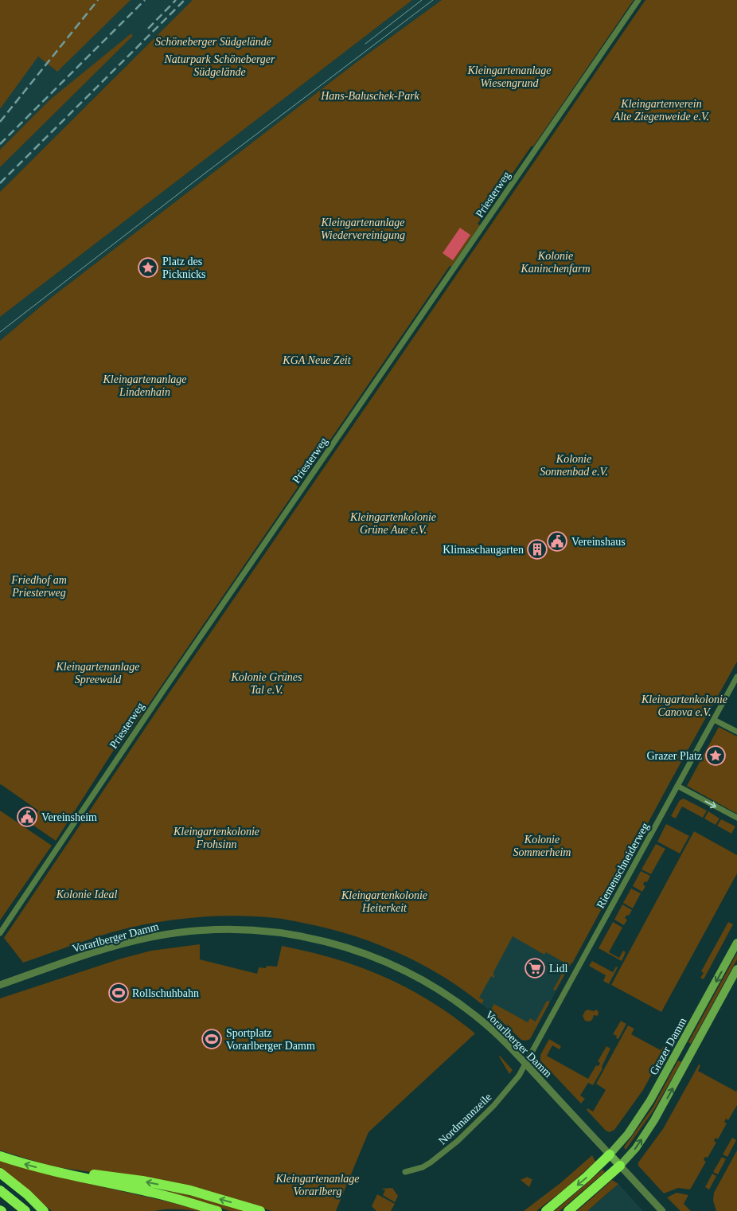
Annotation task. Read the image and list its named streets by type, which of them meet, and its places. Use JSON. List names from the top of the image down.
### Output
{
  "streets": {
    "main road": ["Vorarlberger Damm", "Grazer Damm"],
    "street": ["Priesterweg", "Riemenschneiderweg", "Nordmannzeile"]
  },
  "crossings": [
    ["Riemenschneiderweg", "Vorarlberger Damm"],
    ["Riemenschneiderweg", "Nordmannzeile"],
    ["Vorarlberger Damm", "Grazer Damm"],
    ["Vorarlberger Damm", "Nordmannzeile"]
  ],
  "parks": [
    "Schöneberger Südgelände",
    "Naturpark Schöneberger Südgelände",
    "Kleingartenanlage Wiesengrund",
    "Hans-Baluschek-Park",
    "Kleingartenverein Alte Ziegenweide e.V.",
    "Kleingartenanlage Wiedervereinigung",
    "Kolonie Kaninchenfarm",
    "KGA Neue Zeit",
    "Kleingartenanlage Lindenhain",
    "Kolonie Sonnenbad e.V.",
    "Kleingartenkolonie Grüne Aue e.V.",
    "Friedhof am Priesterweg",
    "Kleingartenanlage Spreewald",
    "Kolonie Grünes Tal e.V.",
    "Kleingartenkolonie Canova e.V.",
    "Kleingartenkolonie Frohsinn",
    "Kolonie Sommerheim",
    "Kolonie Ideal",
    "Kleingartenkolonie Heiterkeit",
    "Kleingartenanlage Vorarlberg"
  ],
  "places": {
    "place": ["Platz des Picknicks", "Grazer Platz"],
    "public building": ["Vereinshaus", "Vereinsheim"],
    "building": ["Klimaschaugarten"],
    "supermarket": ["Lidl"],
    "sports": ["Rollschuhbahn", "Sportplatz Vorarlberger Damm"]
  }
}
